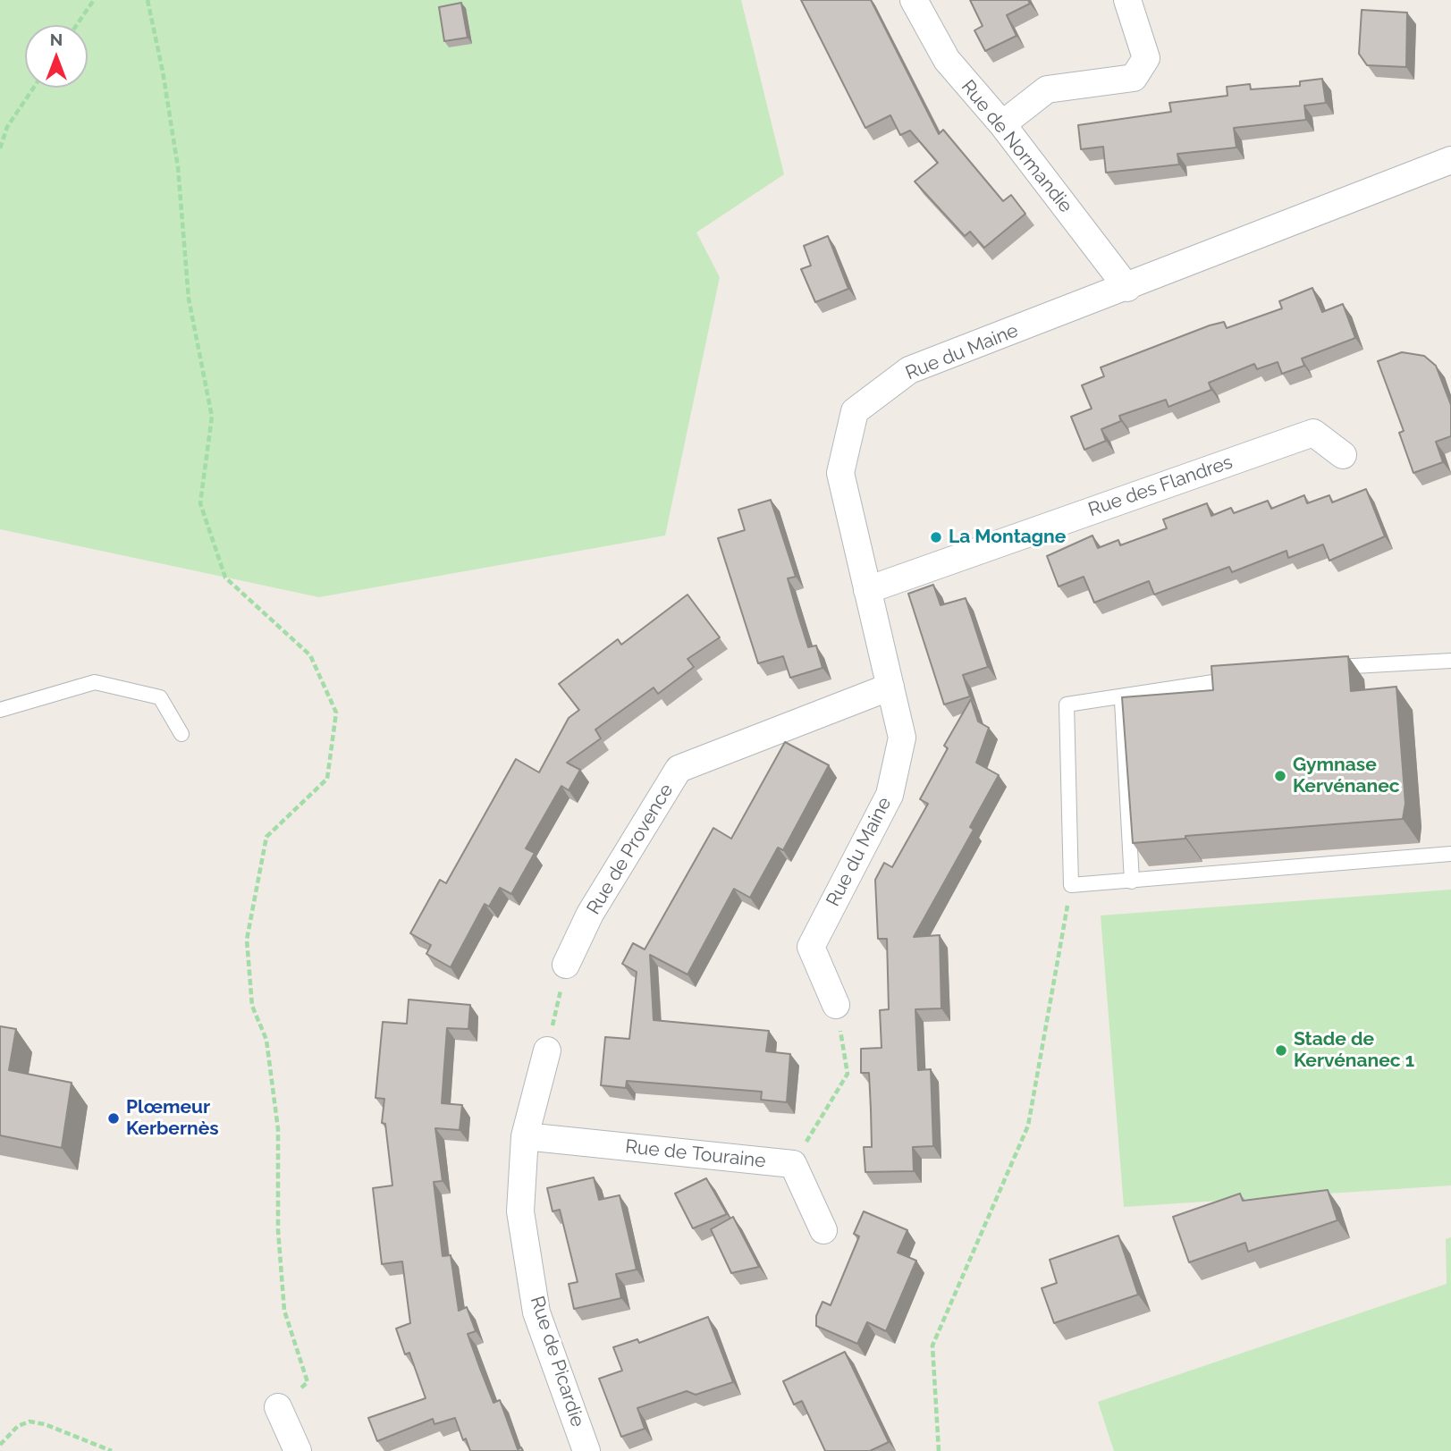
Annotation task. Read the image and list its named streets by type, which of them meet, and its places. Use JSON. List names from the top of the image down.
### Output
{
  "streets": {
    "street": [
      "Rue de Normandie",
      "Rue du Maine",
      "Rue des Flandres",
      "Rue de Provence",
      "Rue de Touraine",
      "Rue de Picardie"
    ]
  },
  "crossings": [
    ["Rue de Normandie", "Rue du Maine"],
    ["Rue du Maine", "Rue des Flandres"],
    ["Rue du Maine", "Rue de Provence"],
    ["Rue de Touraine", "Rue de Picardie"]
  ],
  "places": [
    "La Montagne",
    "Gymnase Kervénanec",
    "Stade de Kervénanec 1",
    "Plœmeur Kerbernès"
  ],
  "north": "top"
}
